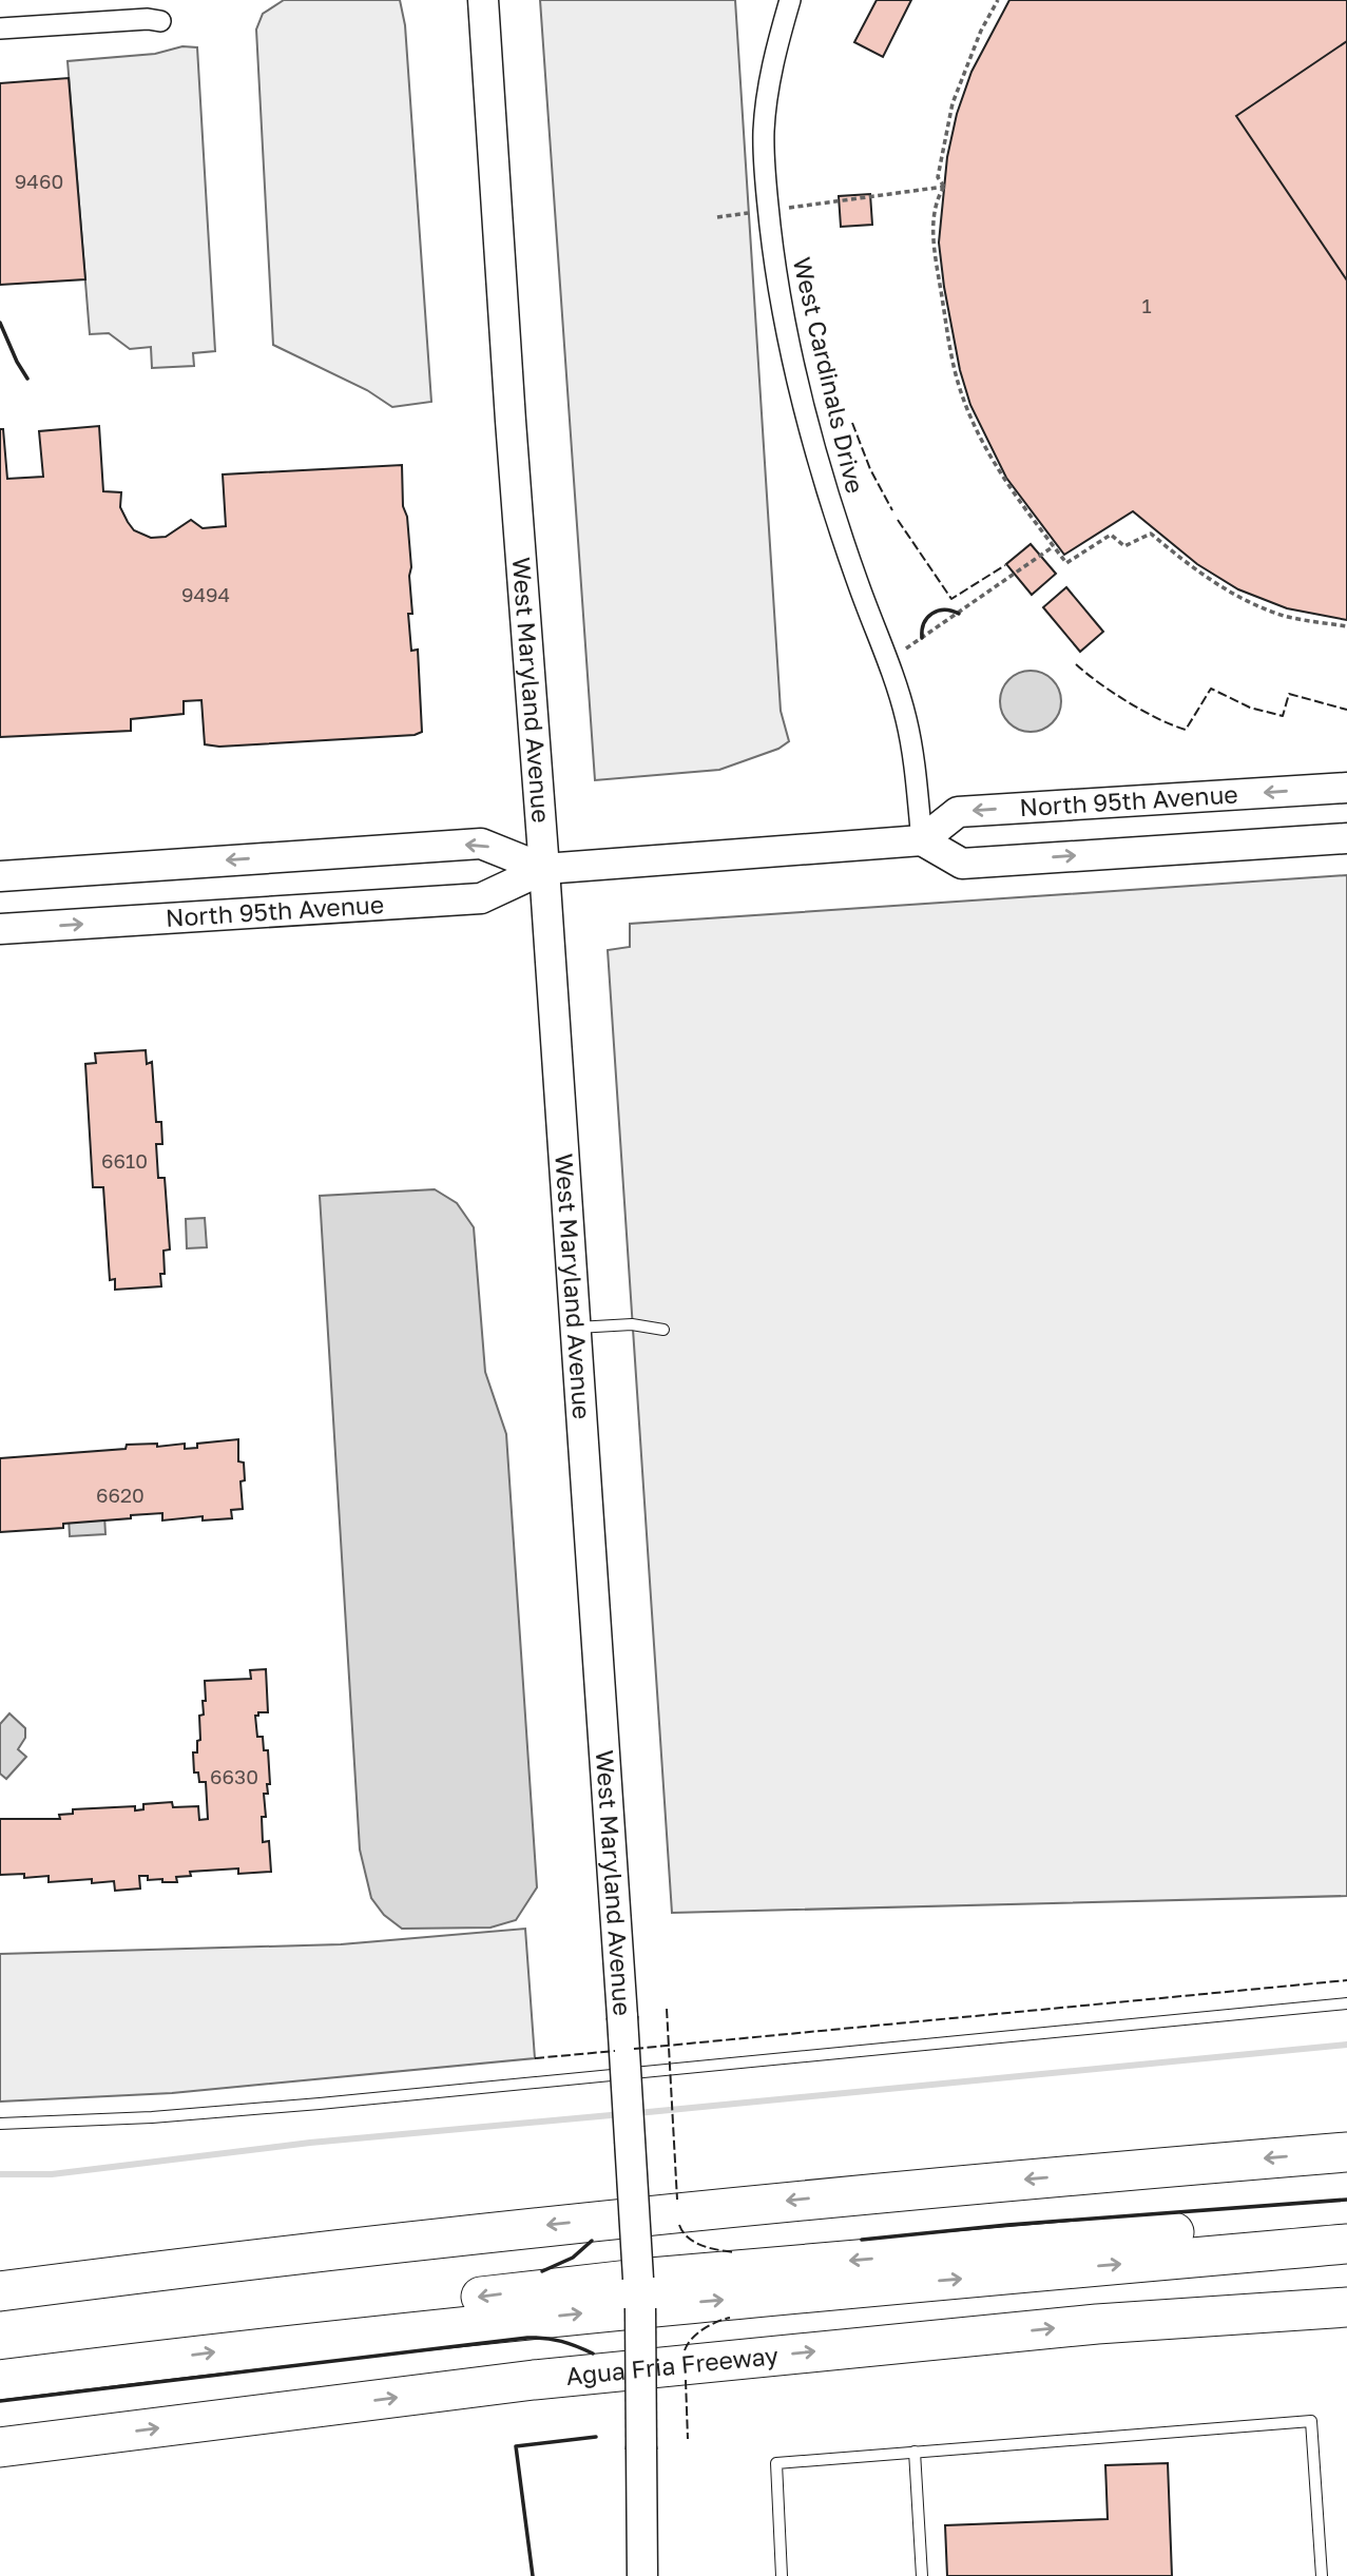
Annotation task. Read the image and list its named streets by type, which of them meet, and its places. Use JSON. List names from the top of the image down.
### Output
{
  "streets": {
    "highway": ["Agua Fria Freeway"],
    "main road": ["West Maryland Avenue", "North 95th Avenue"],
    "street": ["West Cardinals Drive"]
  },
  "crossings": [
    ["West Cardinals Drive", "North 95th Avenue"],
    ["West Maryland Avenue", "North 95th Avenue"]
  ],
  "house_numbers": [
    "9460",
    "1",
    "9494",
    "6610",
    "6620",
    "6630"
  ]
}
